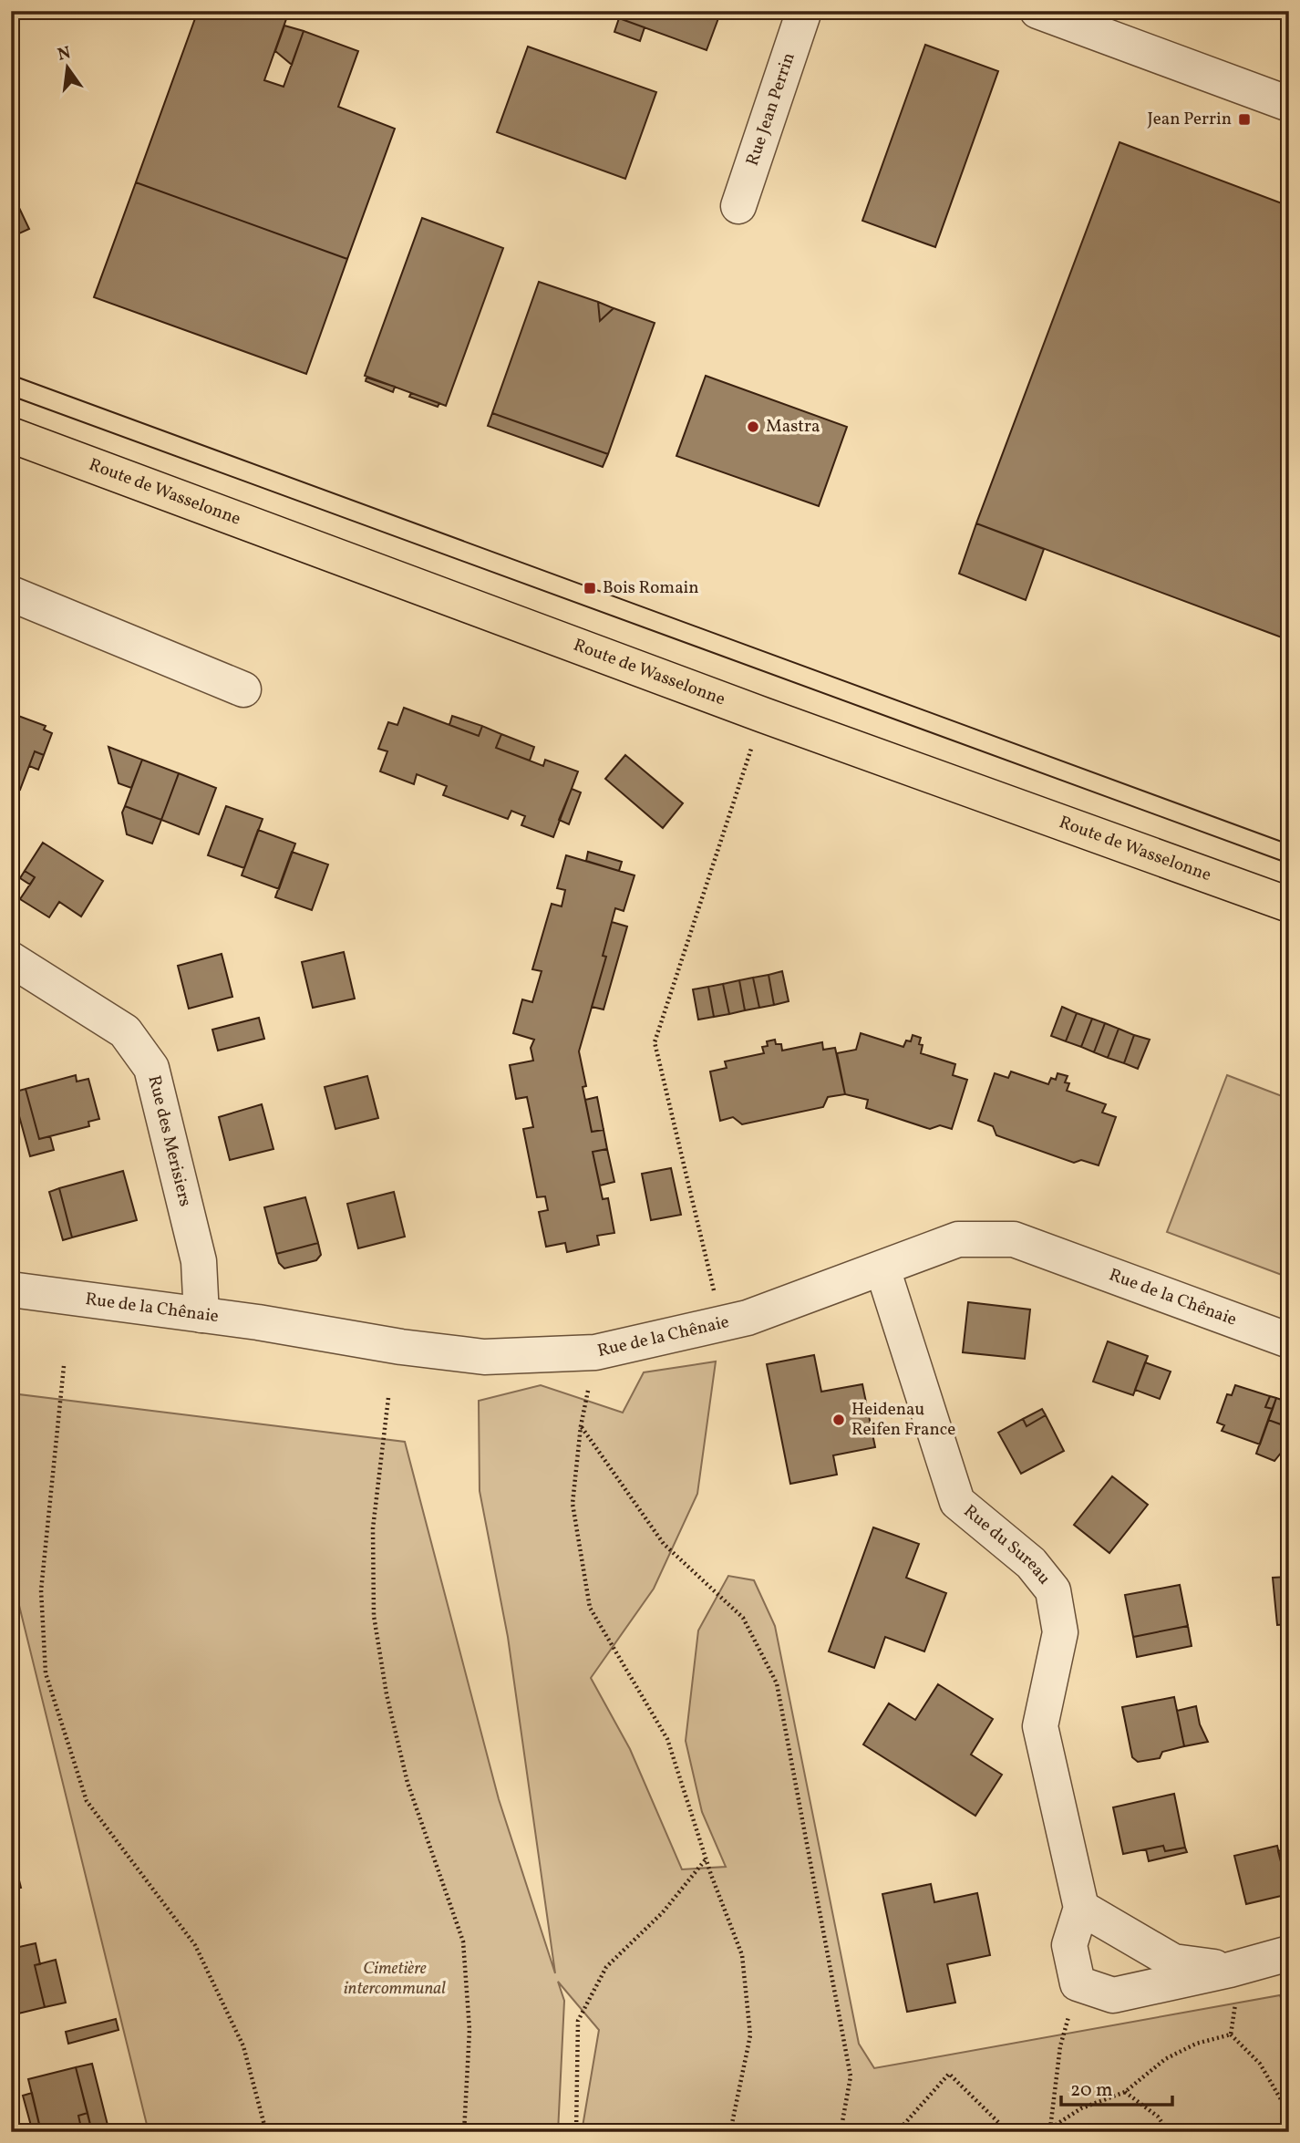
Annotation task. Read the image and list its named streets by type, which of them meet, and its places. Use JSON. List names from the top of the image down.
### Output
{
  "streets": {
    "main road": ["Route de Wasselonne"],
    "street": [
      "Rue Jean Perrin",
      "Rue des Merisiers",
      "Rue de la Chênaie",
      "Rue du Sureau"
    ]
  },
  "crossings": [
    ["Rue des Merisiers", "Rue de la Chênaie"],
    ["Rue de la Chênaie", "Rue du Sureau"]
  ],
  "parks": ["Cimetière intercommunal"],
  "places": {
    "transit": ["Jean Perrin", "Bois Romain"],
    "other": ["Mastra", "Heidenau Reifen France"]
  },
  "scale_bar": "20 m",
  "north": "top"
}
